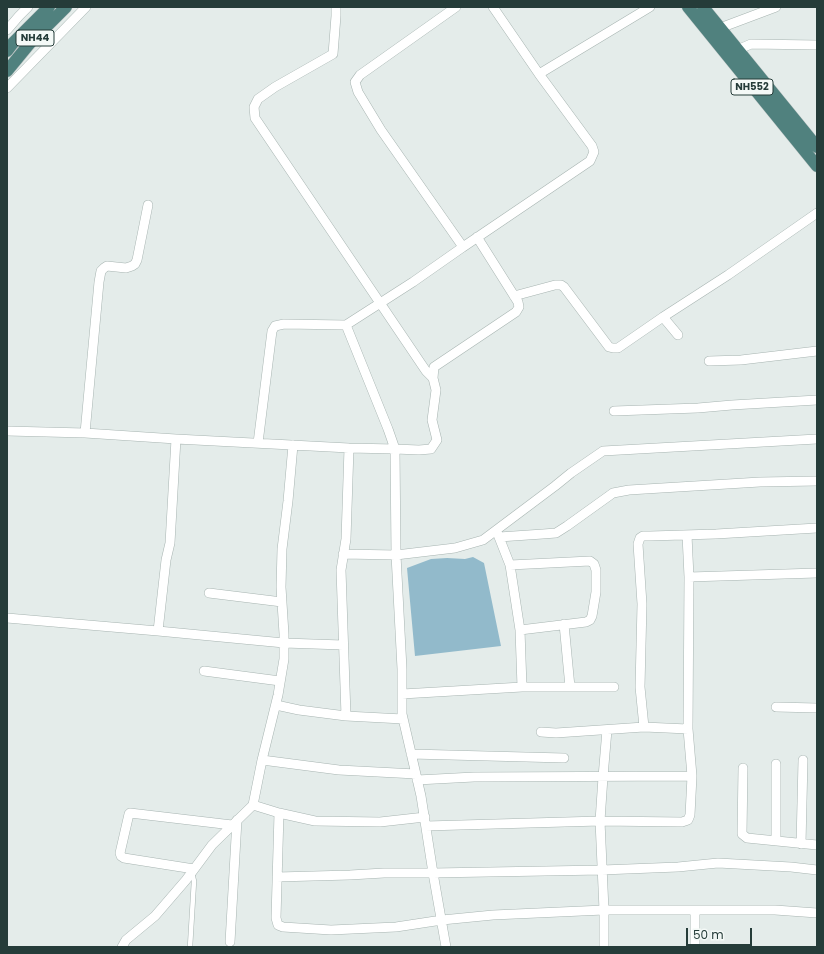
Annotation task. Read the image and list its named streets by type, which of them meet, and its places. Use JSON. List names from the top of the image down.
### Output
{
  "streets": {
    "highway": ["NH44", "NH552"]
  },
  "scale_bar": "50 m"
}
